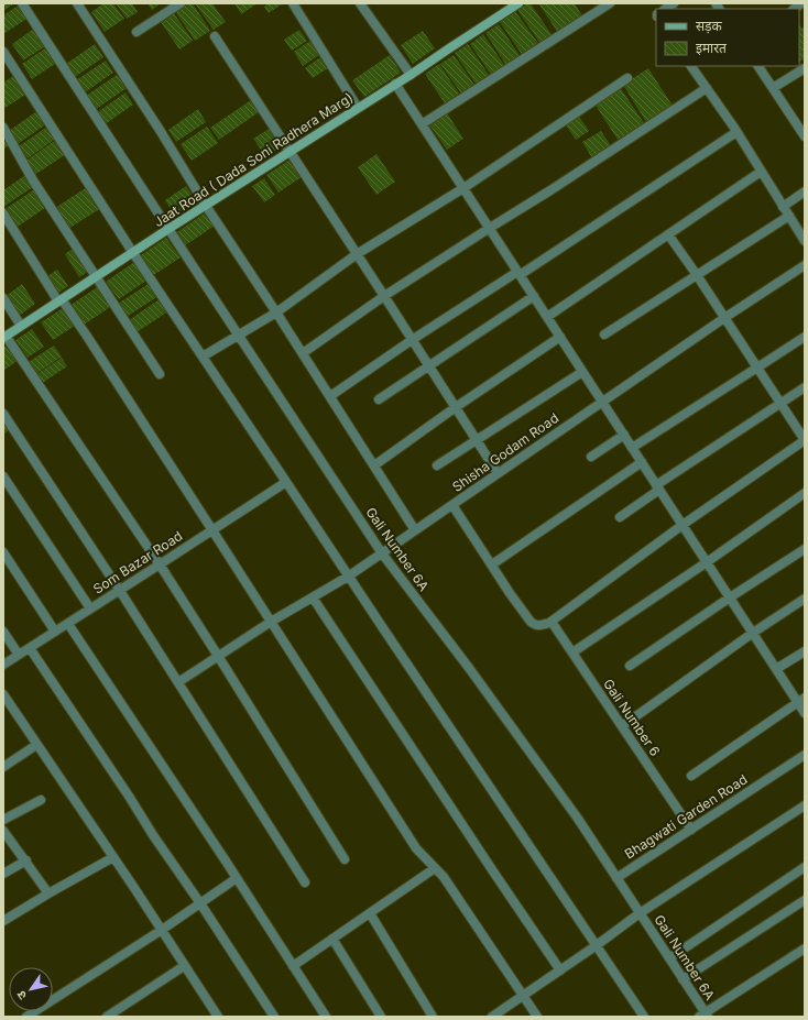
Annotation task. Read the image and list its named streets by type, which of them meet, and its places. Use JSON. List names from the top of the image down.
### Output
{
  "streets": {
    "street": [
      "Jaat Road ( Dada Soni Radhera Marg)",
      "Shisha Godam Road",
      "Gali Number 6A",
      "Som Bazar Road",
      "Gali Number 6",
      "Bhagwati Garden Road"
    ]
  },
  "crossings": [
    ["Jaat Road ( Dada Soni Radhera Marg)", "Gali Number 6A"],
    ["Shisha Godam Road", "Gali Number 6A"],
    ["Gali Number 6A", "Bhagwati Garden Road"],
    ["Gali Number 6", "Bhagwati Garden Road"]
  ],
  "legend": ["सड़क", "इमारत"],
  "north": "bottom left"
}
